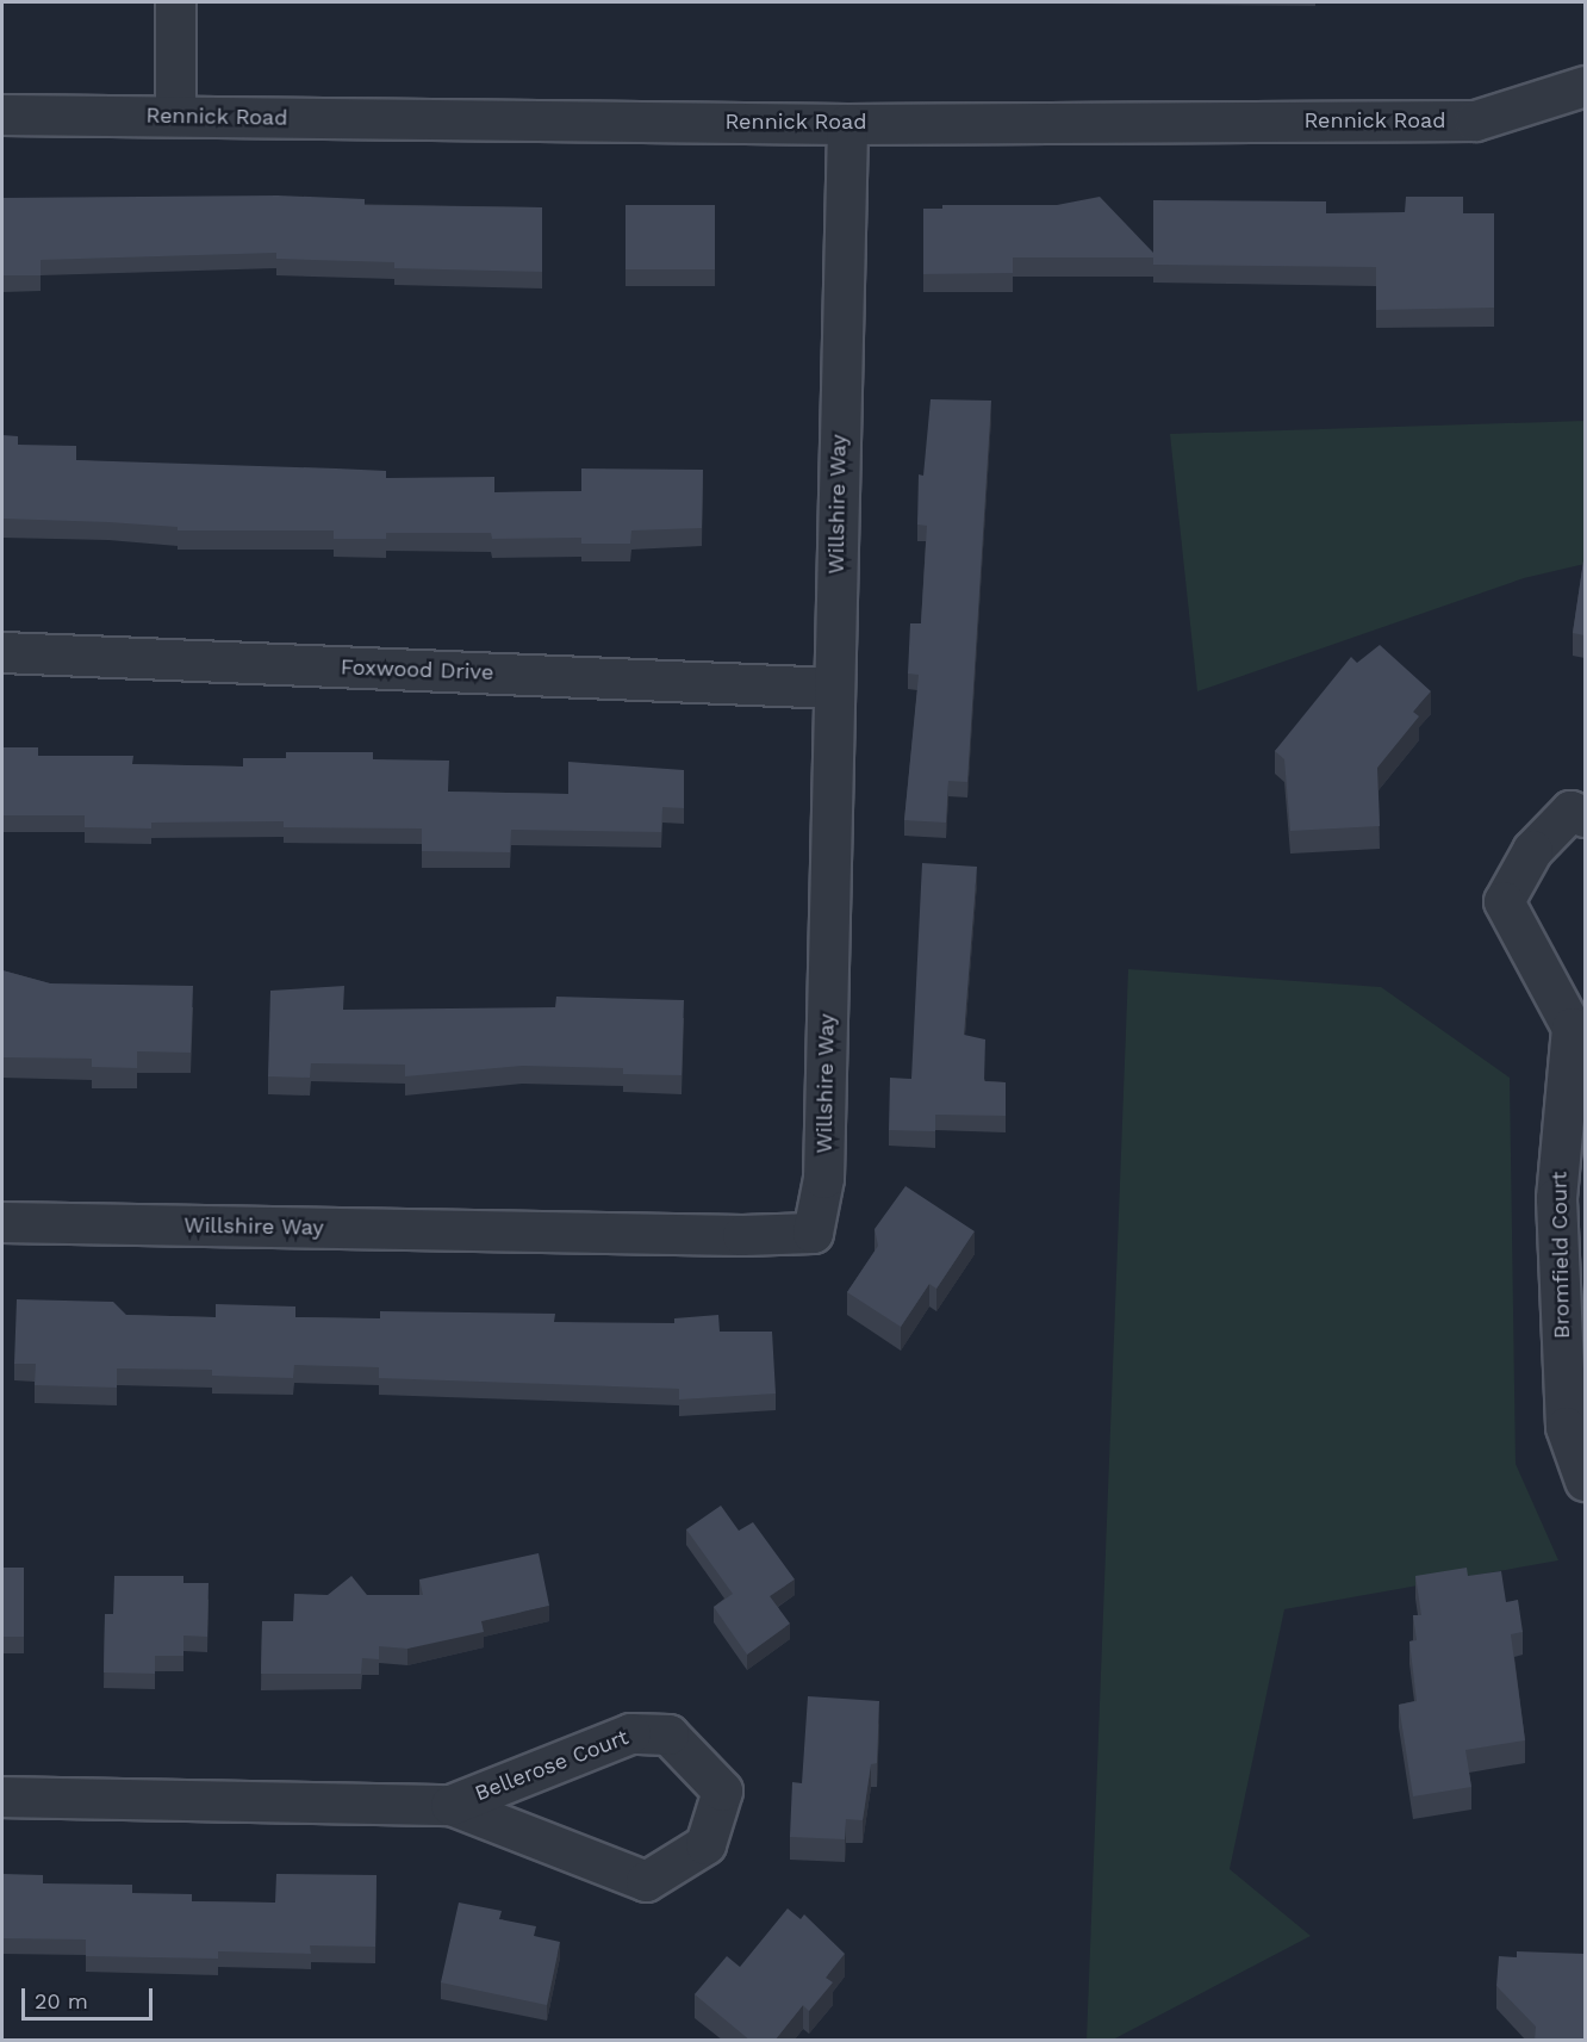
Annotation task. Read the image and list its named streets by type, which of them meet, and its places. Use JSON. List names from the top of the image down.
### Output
{
  "streets": {
    "street": [
      "Rennick Road",
      "Willshire Way",
      "Foxwood Drive",
      "Bromfield Court",
      "Bellerose Court"
    ]
  },
  "crossings": [
    ["Rennick Road", "Willshire Way"],
    ["Willshire Way", "Foxwood Drive"]
  ],
  "scale_bar": "20 m"
}
